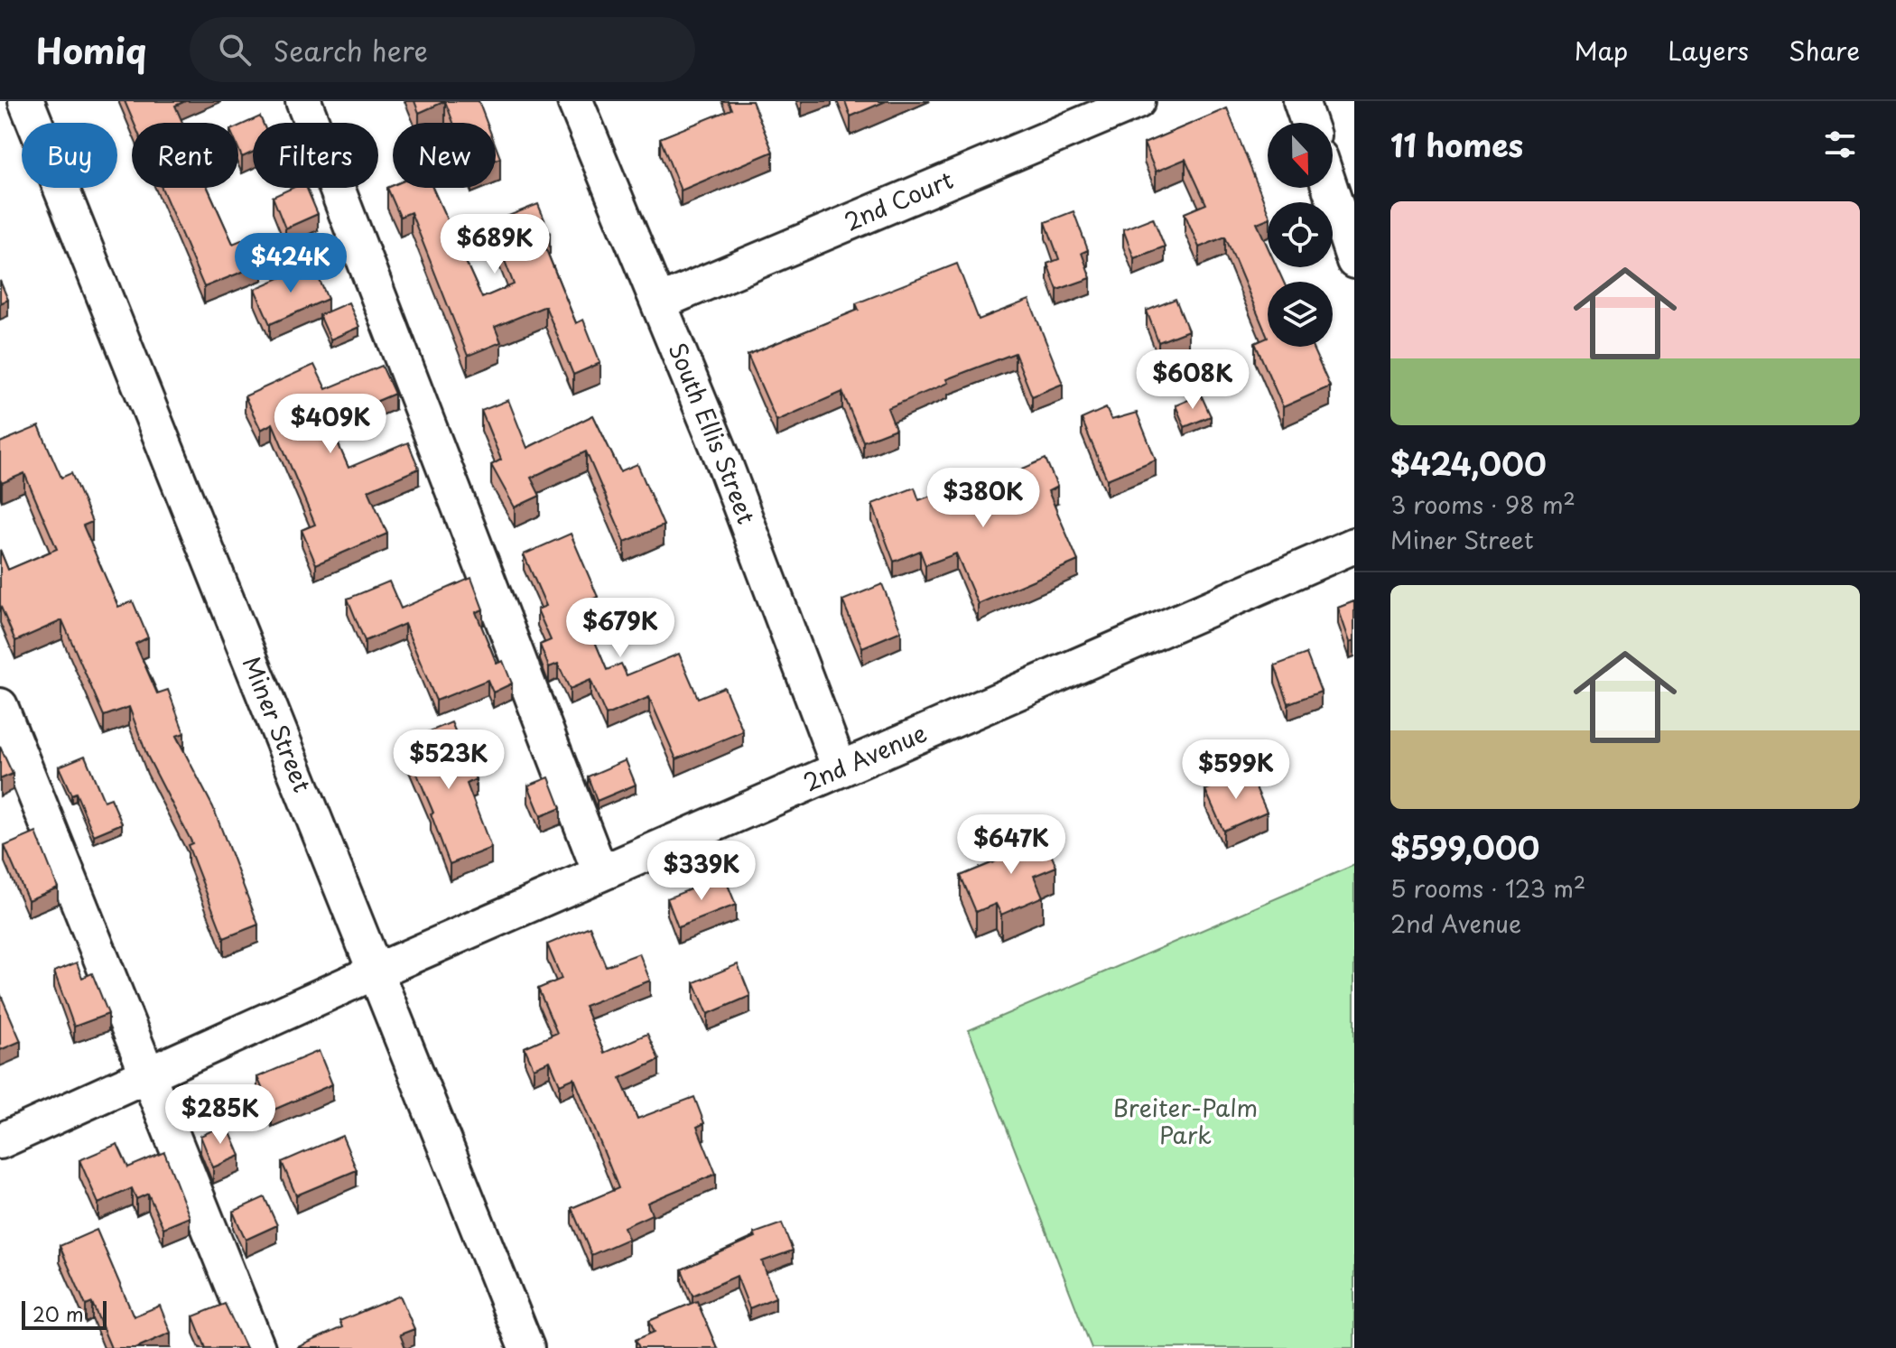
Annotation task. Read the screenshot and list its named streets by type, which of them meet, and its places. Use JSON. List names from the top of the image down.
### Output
{
  "streets": {
    "street": [
      "2nd Court",
      "South Ellis Street",
      "Miner Street",
      "2nd Avenue"
    ]
  },
  "crossings": [
    ["2nd Court", "South Ellis Street"],
    ["South Ellis Street", "2nd Avenue"],
    ["Miner Street", "2nd Avenue"]
  ],
  "parks": ["Breiter-Palm Park"],
  "scale_bar": "20 m",
  "north": "bottom",
  "page": {
    "header": "Homiq",
    "search": "Search here",
    "nav": ["Map", "Layers", "Share"],
    "heading": "11 homes",
    "chip": [
      "Buy",
      "Rent",
      "Filters",
      "New"
    ],
    "list": [
      {
        "name": "$424,000",
        "note": "3 rooms · 98 m² · Miner Street"
      },
      {
        "name": "$599,000",
        "note": "5 rooms · 123 m² · 2nd Avenue"
      }
    ],
    "price": [
      "$689K",
      "$424K",
      "$608K",
      "$409K",
      "$380K",
      "$679K",
      "$523K",
      "$599K",
      "$647K",
      "$339K",
      "$285K"
    ],
    "scale": "20 m"
  }
}
